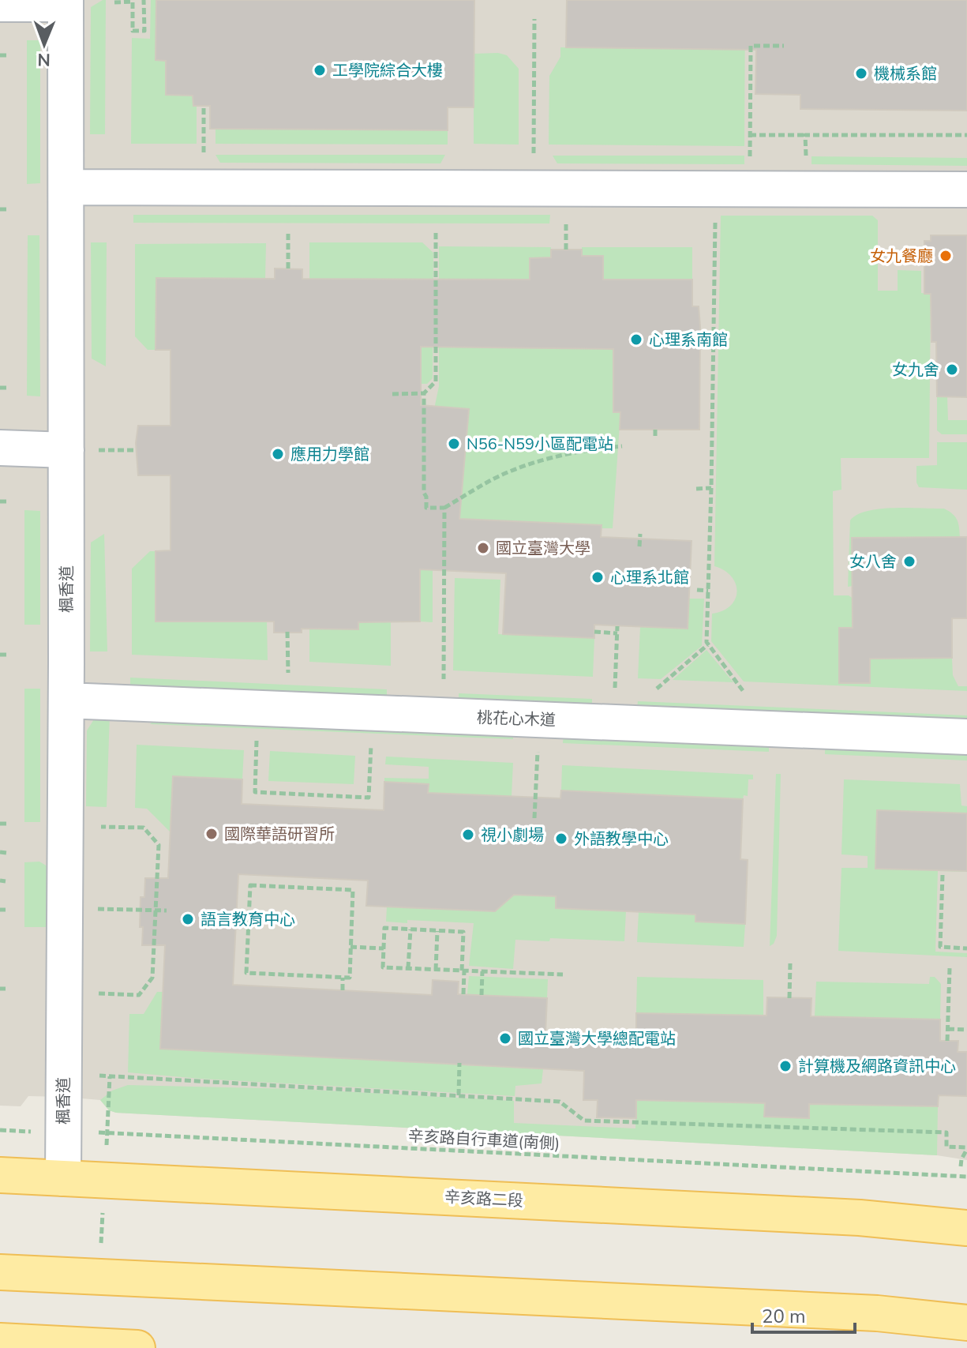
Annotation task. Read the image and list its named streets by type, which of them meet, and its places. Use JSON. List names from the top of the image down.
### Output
{
  "streets": {
    "main road": ["辛亥路二段"],
    "street": ["楓香道", "桃花心木道"],
    "path": ["辛亥路自行車道(南側)"]
  },
  "crossings": [
    ["楓香道", "桃花心木道"],
    ["楓香道", "辛亥路自行車道(南側)"],
    ["楓香道", "辛亥路二段"]
  ],
  "places": [
    "工學院綜合大樓",
    "機械系館",
    "女九餐廳",
    "心理系南館",
    "女九舍",
    "N56-N59小區配電站",
    "應用力學館",
    "國立臺灣大學",
    "女八舍",
    "心理系北館",
    "國際華語研習所",
    "視小劇場",
    "外語教學中心",
    "語言教育中心",
    "國立臺灣大學總配電站",
    "計算機及網路資訊中心"
  ],
  "scale_bar": "20 m",
  "north": "bottom"
}
